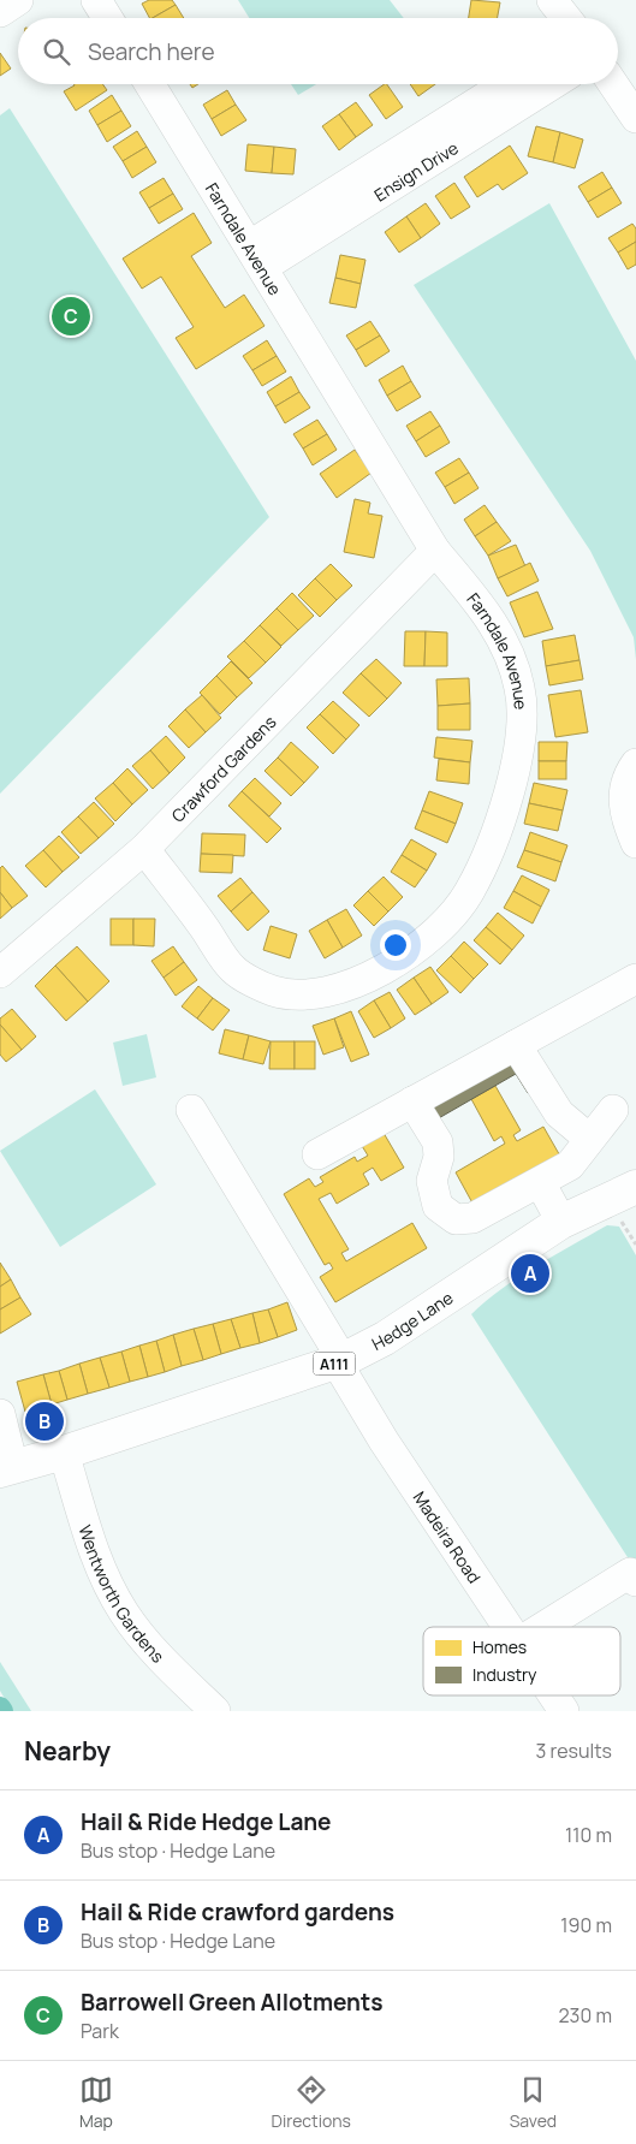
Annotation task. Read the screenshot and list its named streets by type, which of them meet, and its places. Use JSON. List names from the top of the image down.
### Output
{
  "streets": {
    "main road": ["Hedge Lane", "A111"],
    "street": [
      "Ensign Drive",
      "Farndale Avenue",
      "Crawford Gardens",
      "Madeira Road",
      "Wentworth Gardens"
    ]
  },
  "crossings": [
    ["Ensign Drive", "Farndale Avenue"],
    ["Farndale Avenue", "Crawford Gardens"],
    ["Hedge Lane", "Madeira Road"],
    ["Hedge Lane", "Wentworth Gardens"]
  ],
  "legend": ["Homes", "Industry"],
  "page": {
    "search": "Search here",
    "pins": ["C", "A", "B"],
    "heading": ["Nearby", "3 results"],
    "list": [
      {
        "mark": "A",
        "name": "Hail & Ride Hedge Lane",
        "note": "Bus stop · Hedge Lane",
        "value": "110 m"
      },
      {
        "mark": "B",
        "name": "Hail & Ride crawford gardens",
        "note": "Bus stop · Hedge Lane",
        "value": "190 m"
      },
      {
        "mark": "C",
        "name": "Barrowell Green Allotments",
        "note": "Park",
        "value": "230 m"
      }
    ],
    "nav": ["Map", "Directions", "Saved"]
  }
}
